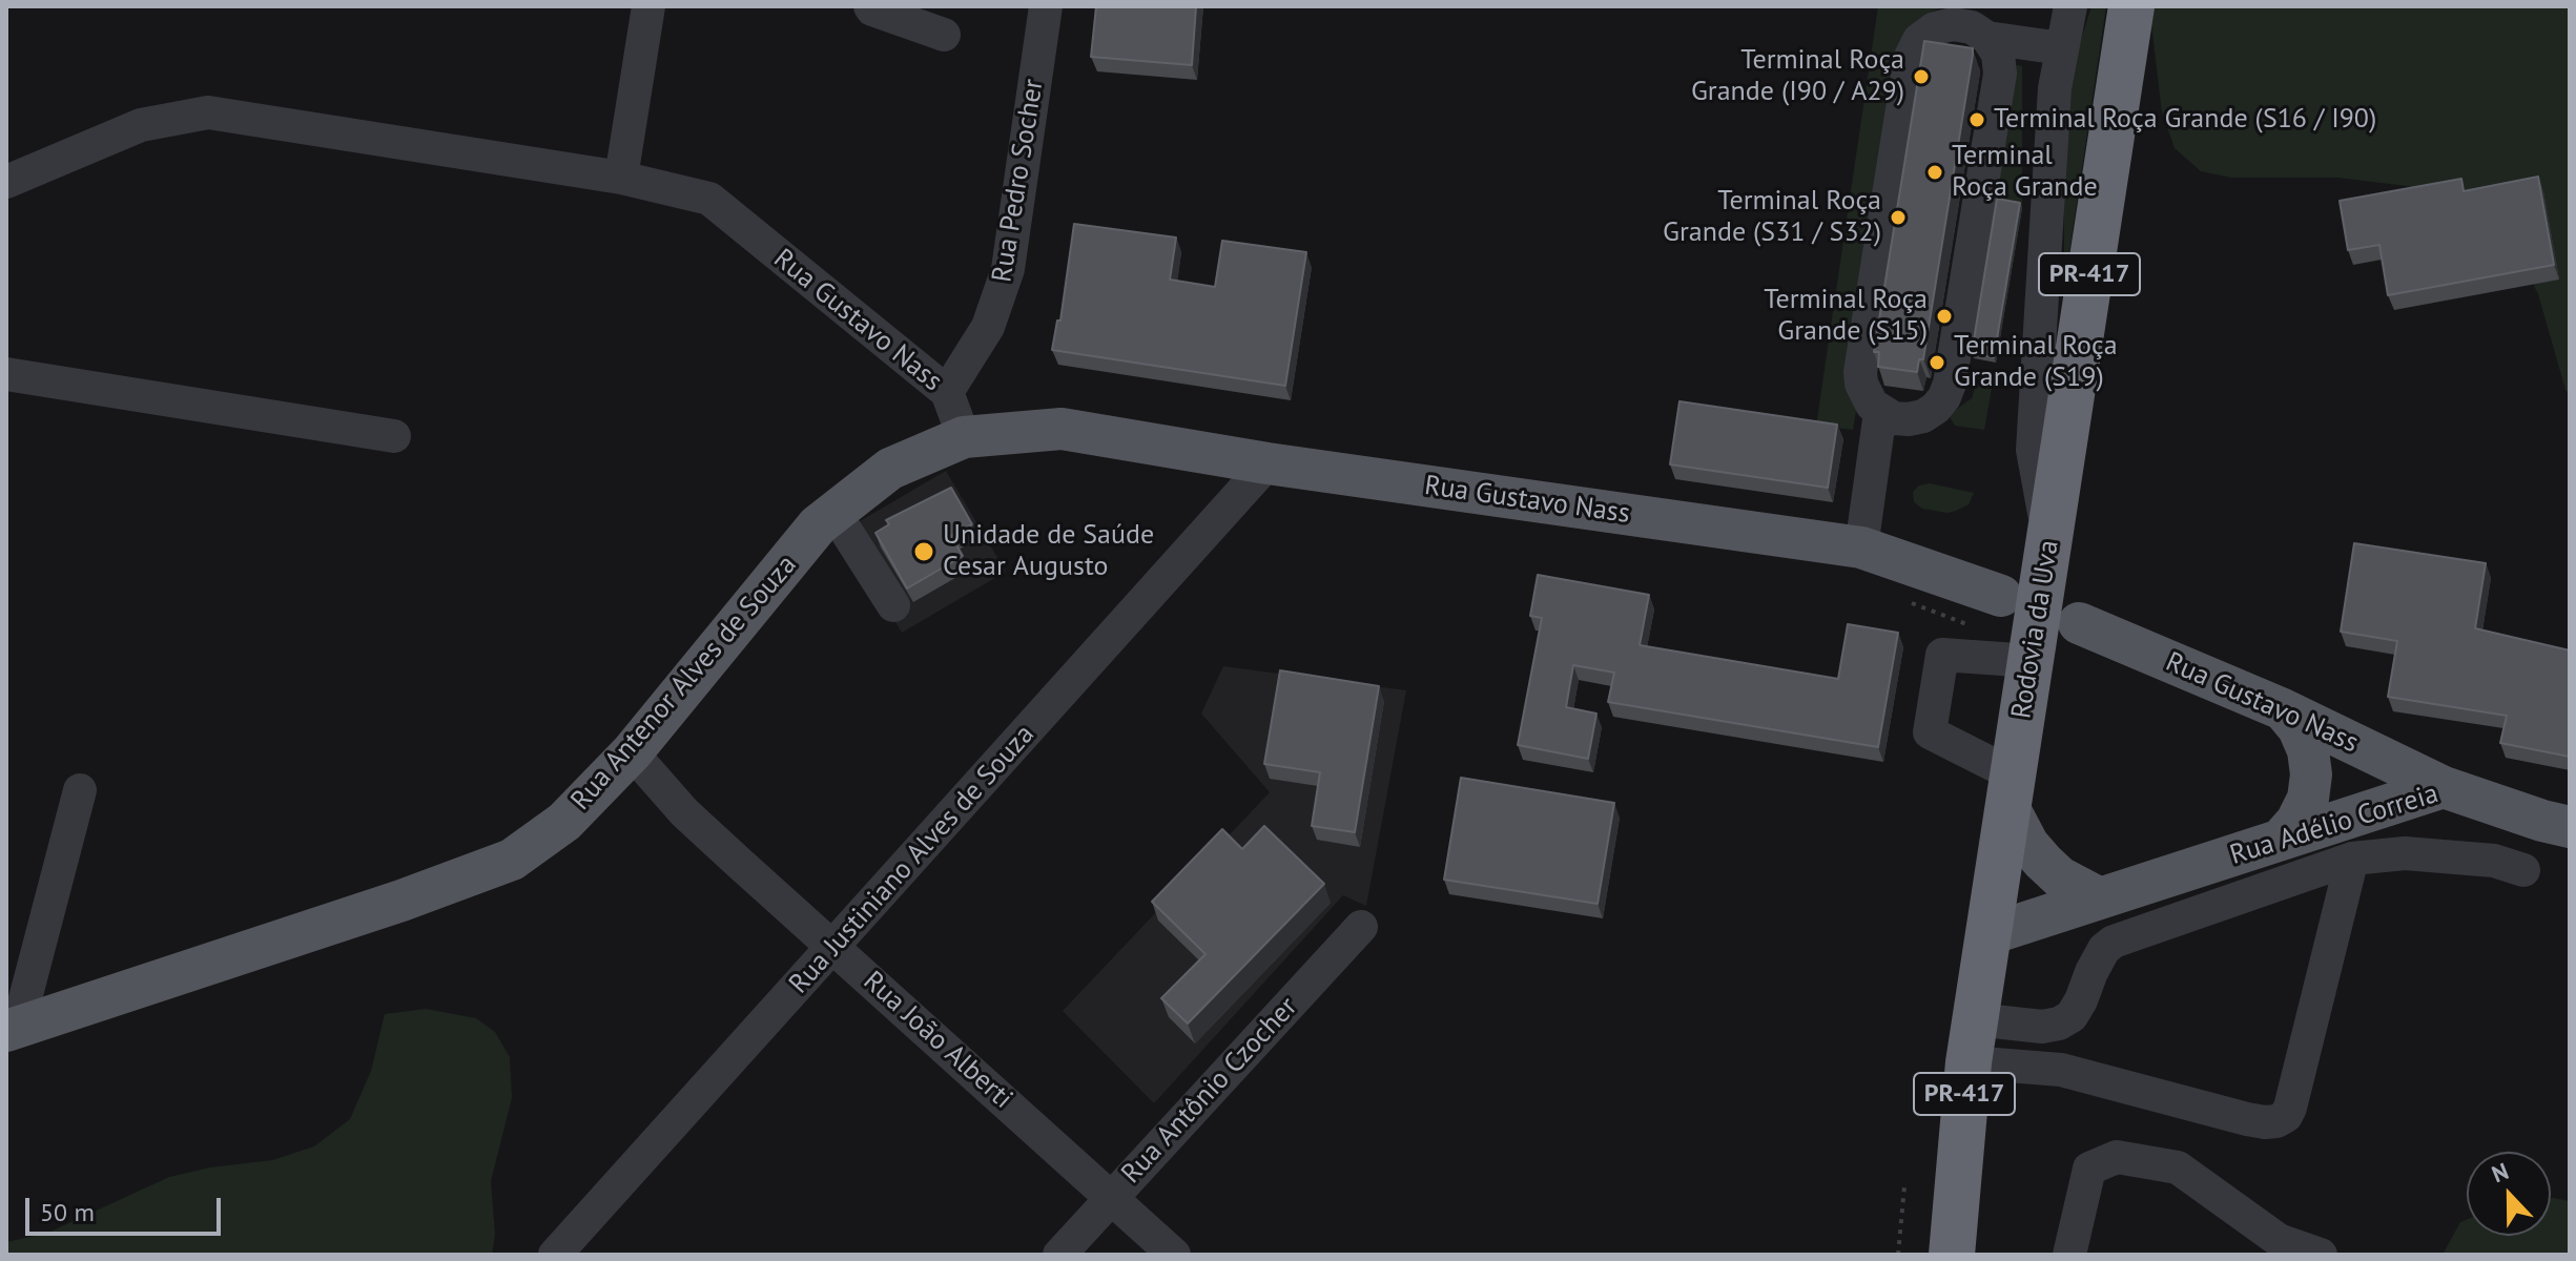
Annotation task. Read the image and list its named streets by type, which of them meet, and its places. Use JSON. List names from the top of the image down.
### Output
{
  "streets": {
    "highway": ["PR-417", "Rodovia da Uva"],
    "main road": ["Rua Gustavo Nass", "Rua Antenor Alves de Souza", "Rua Adélio Correia"],
    "street": [
      "Rua Pedro Socher",
      "Rua Justiniano Alves de Souza",
      "Rua João Alberti",
      "Rua Antônio Czocher"
    ]
  },
  "crossings": [
    ["Rua Pedro Socher", "Rua Gustavo Nass"],
    ["Rua Gustavo Nass", "Rua Antenor Alves de Souza"],
    ["Rua Gustavo Nass", "Rua Adélio Correia"],
    ["Rua Gustavo Nass", "Rua Justiniano Alves de Souza"],
    ["Rodovia da Uva", "Rua Adélio Correia"],
    ["Rua Antenor Alves de Souza", "Rua João Alberti"],
    ["Rua Justiniano Alves de Souza", "Rua João Alberti"],
    ["Rua João Alberti", "Rua Antônio Czocher"]
  ],
  "places": [
    "Terminal Roça Grande (I90 / A29)",
    "Terminal Roça Grande (S16 / I90)",
    "Terminal Roça Grande",
    "Terminal Roça Grande (S31 / S32)",
    "Terminal Roça Grande (S15)",
    "Terminal Roça Grande (S19)",
    "Unidade de Saúde Cesar Augusto"
  ],
  "scale_bar": "50 m",
  "north": "top"
}
